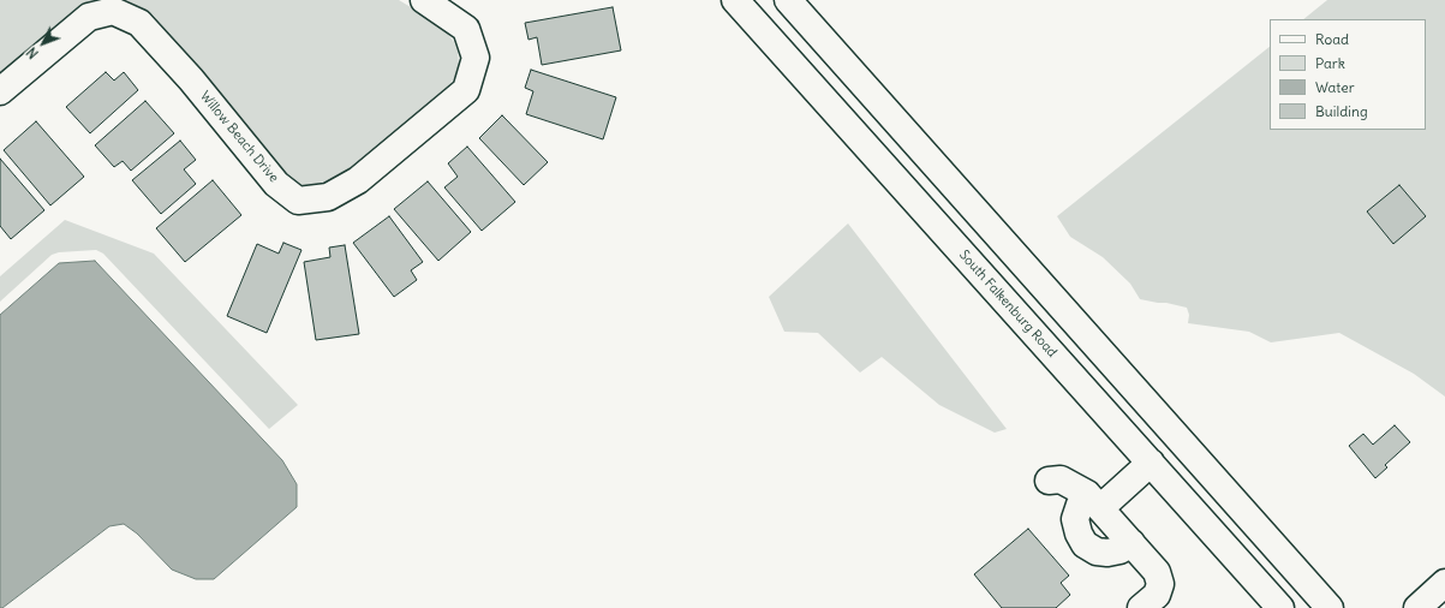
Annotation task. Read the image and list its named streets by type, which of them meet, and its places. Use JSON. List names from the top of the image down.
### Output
{
  "streets": {
    "street": ["Willow Beach Drive", "South Falkenburg Road"]
  },
  "legend": [
    "Road",
    "Park",
    "Water",
    "Building"
  ],
  "north": "bottom left"
}
